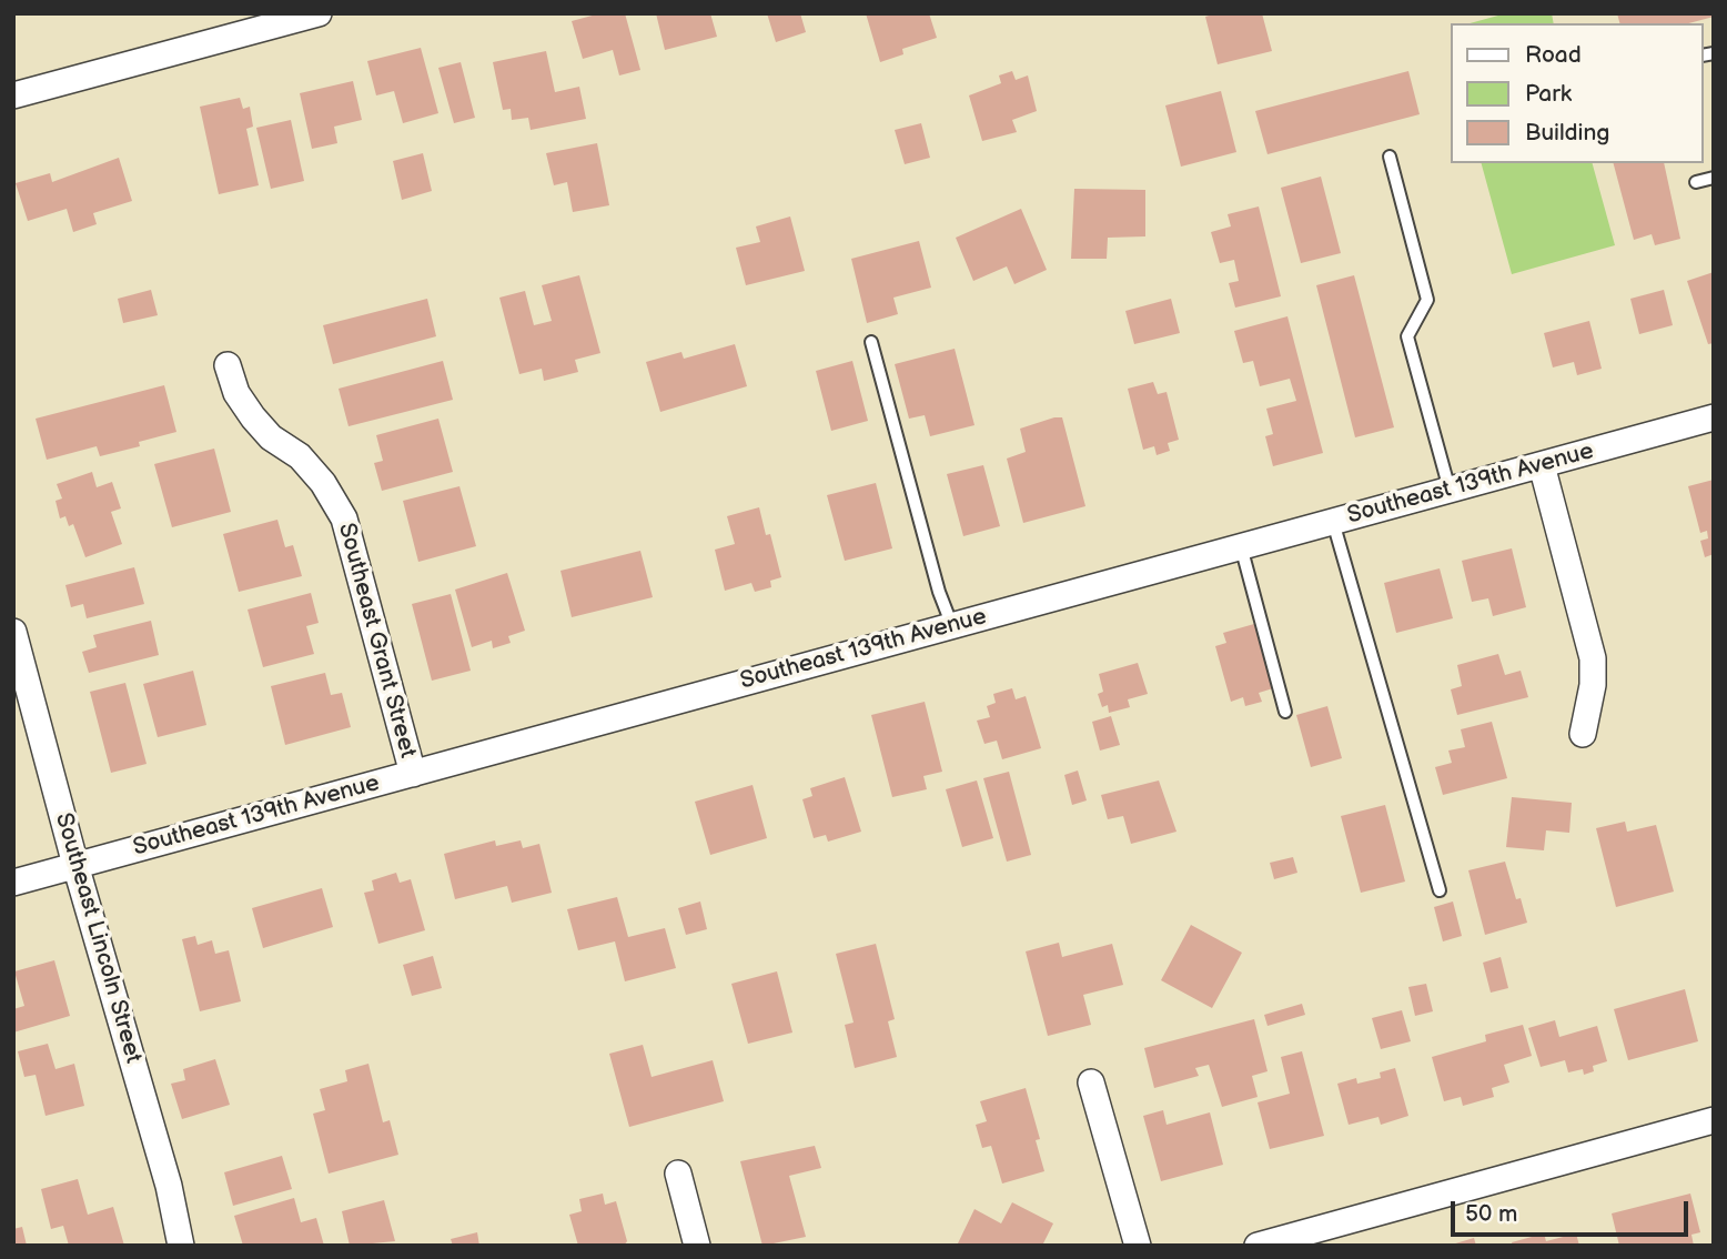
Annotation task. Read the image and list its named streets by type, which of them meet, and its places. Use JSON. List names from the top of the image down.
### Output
{
  "streets": {
    "street": ["Southeast 139th Avenue", "Southeast Grant Street", "Southeast Lincoln Street"]
  },
  "crossings": [
    ["Southeast 139th Avenue", "Southeast Grant Street"],
    ["Southeast 139th Avenue", "Southeast Lincoln Street"]
  ],
  "legend": ["Road", "Park", "Building"],
  "scale_bar": "50 m"
}
